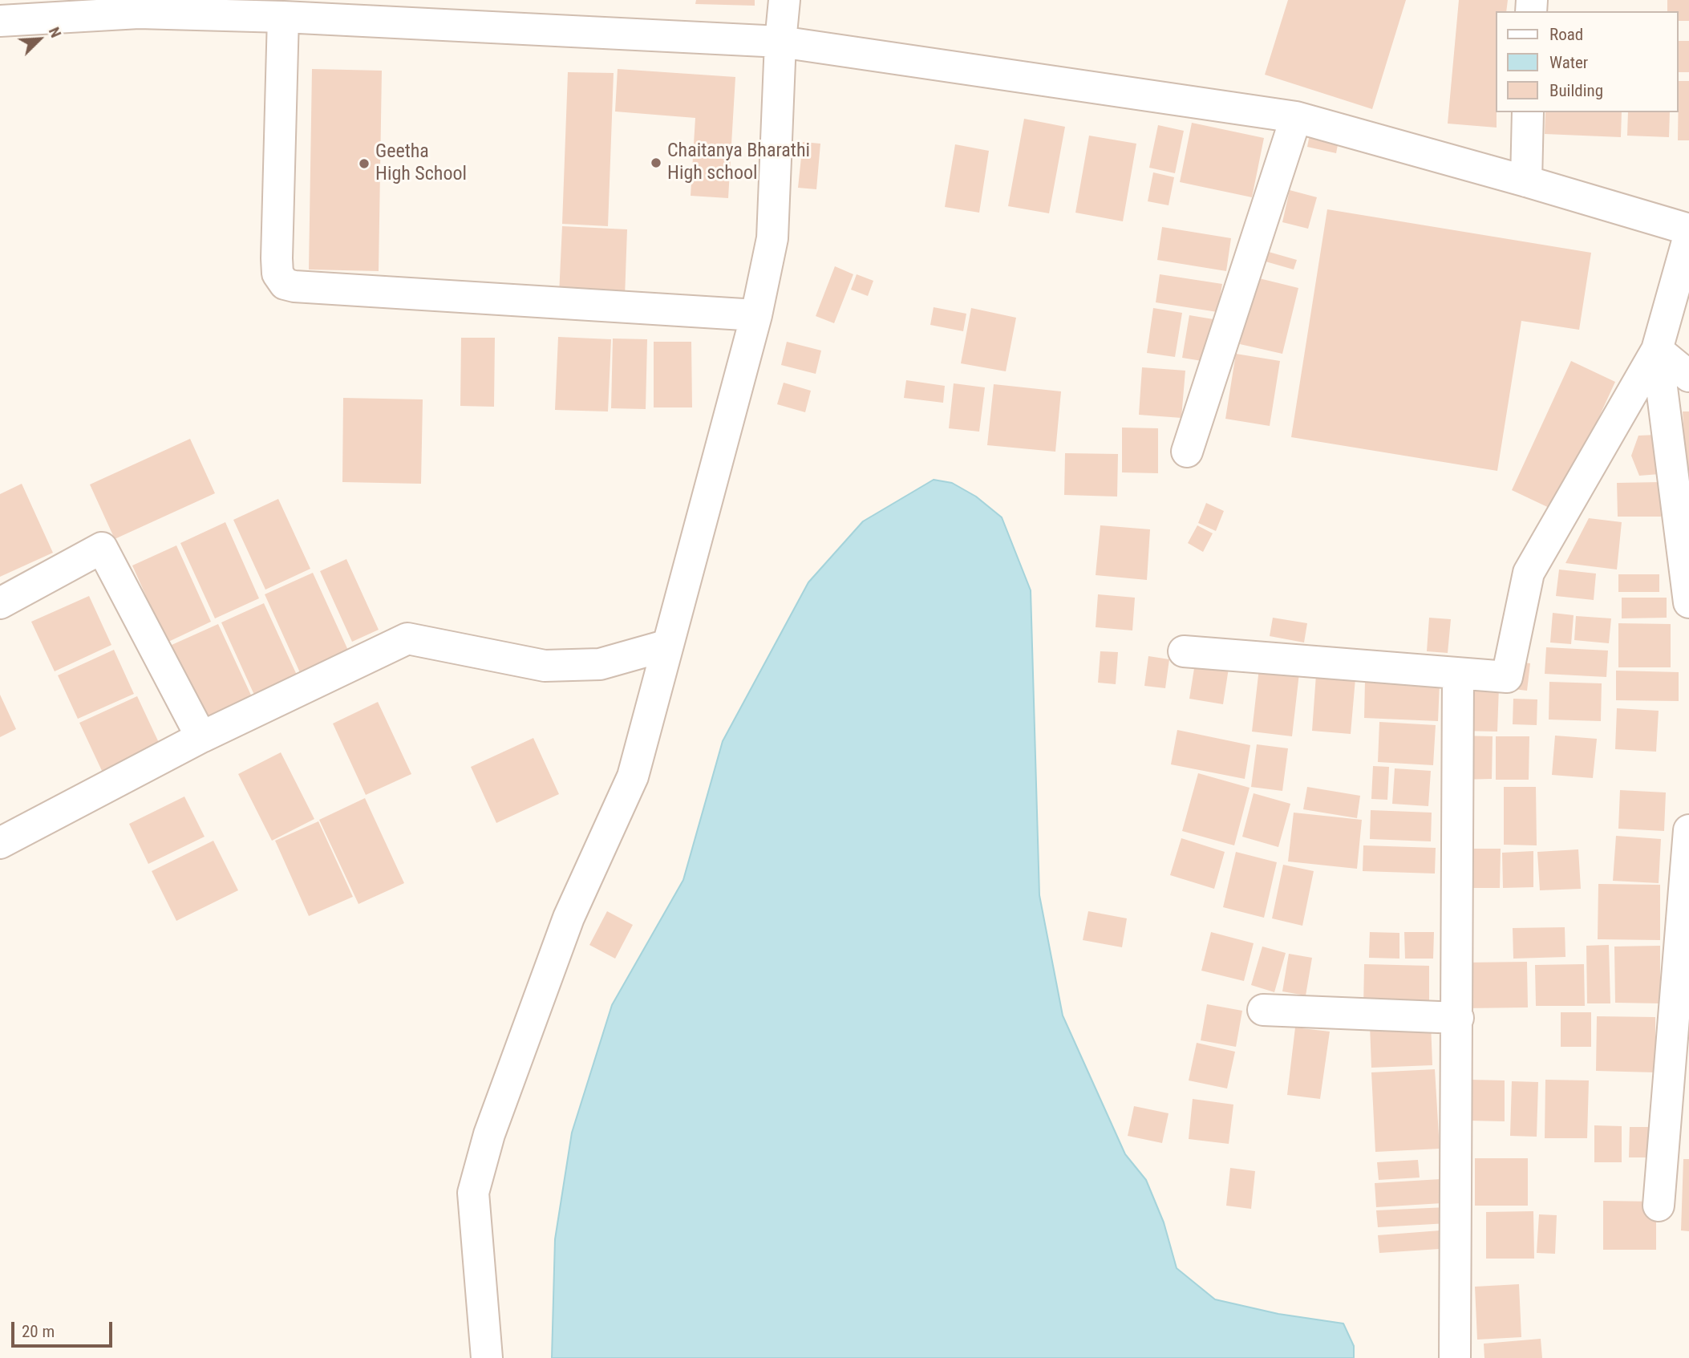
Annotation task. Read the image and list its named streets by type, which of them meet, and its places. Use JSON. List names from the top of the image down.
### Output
{
  "places": ["Chaitanya Bharathi High school", "Geetha High School"],
  "legend": ["Road", "Water", "Building"],
  "scale_bar": "20 m",
  "north": "top right"
}
